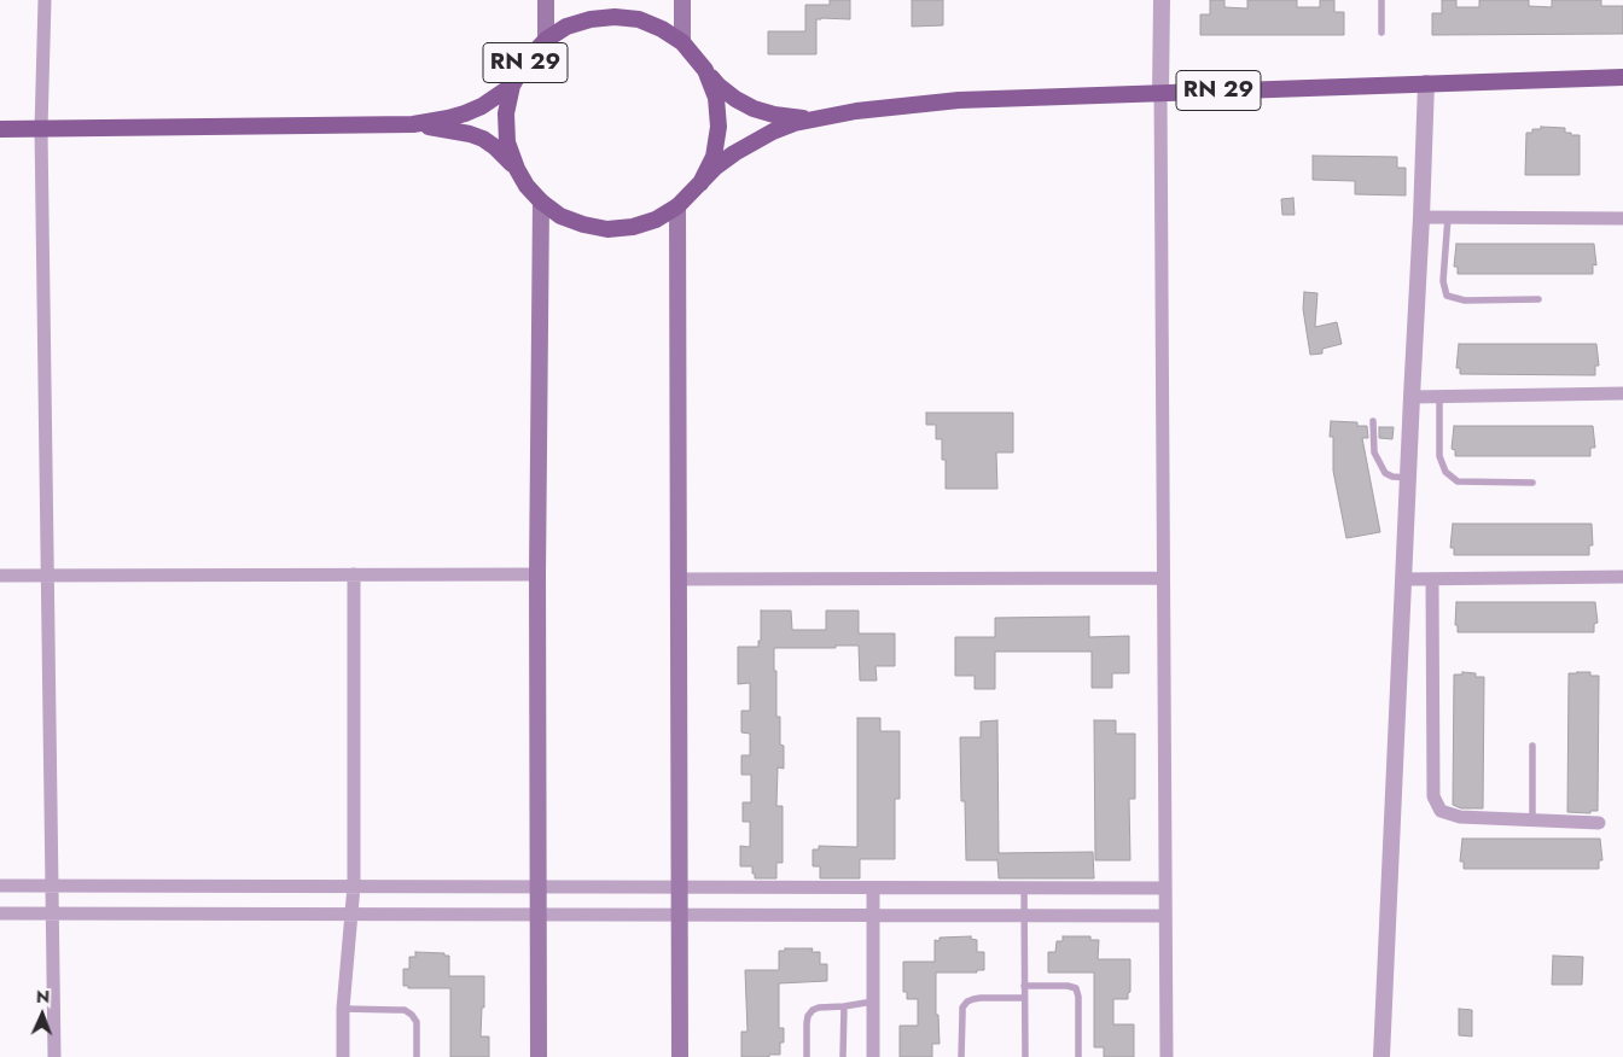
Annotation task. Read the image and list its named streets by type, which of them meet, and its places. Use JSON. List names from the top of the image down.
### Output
{
  "streets": {
    "main road": ["RN 29"]
  },
  "north": "top"
}
